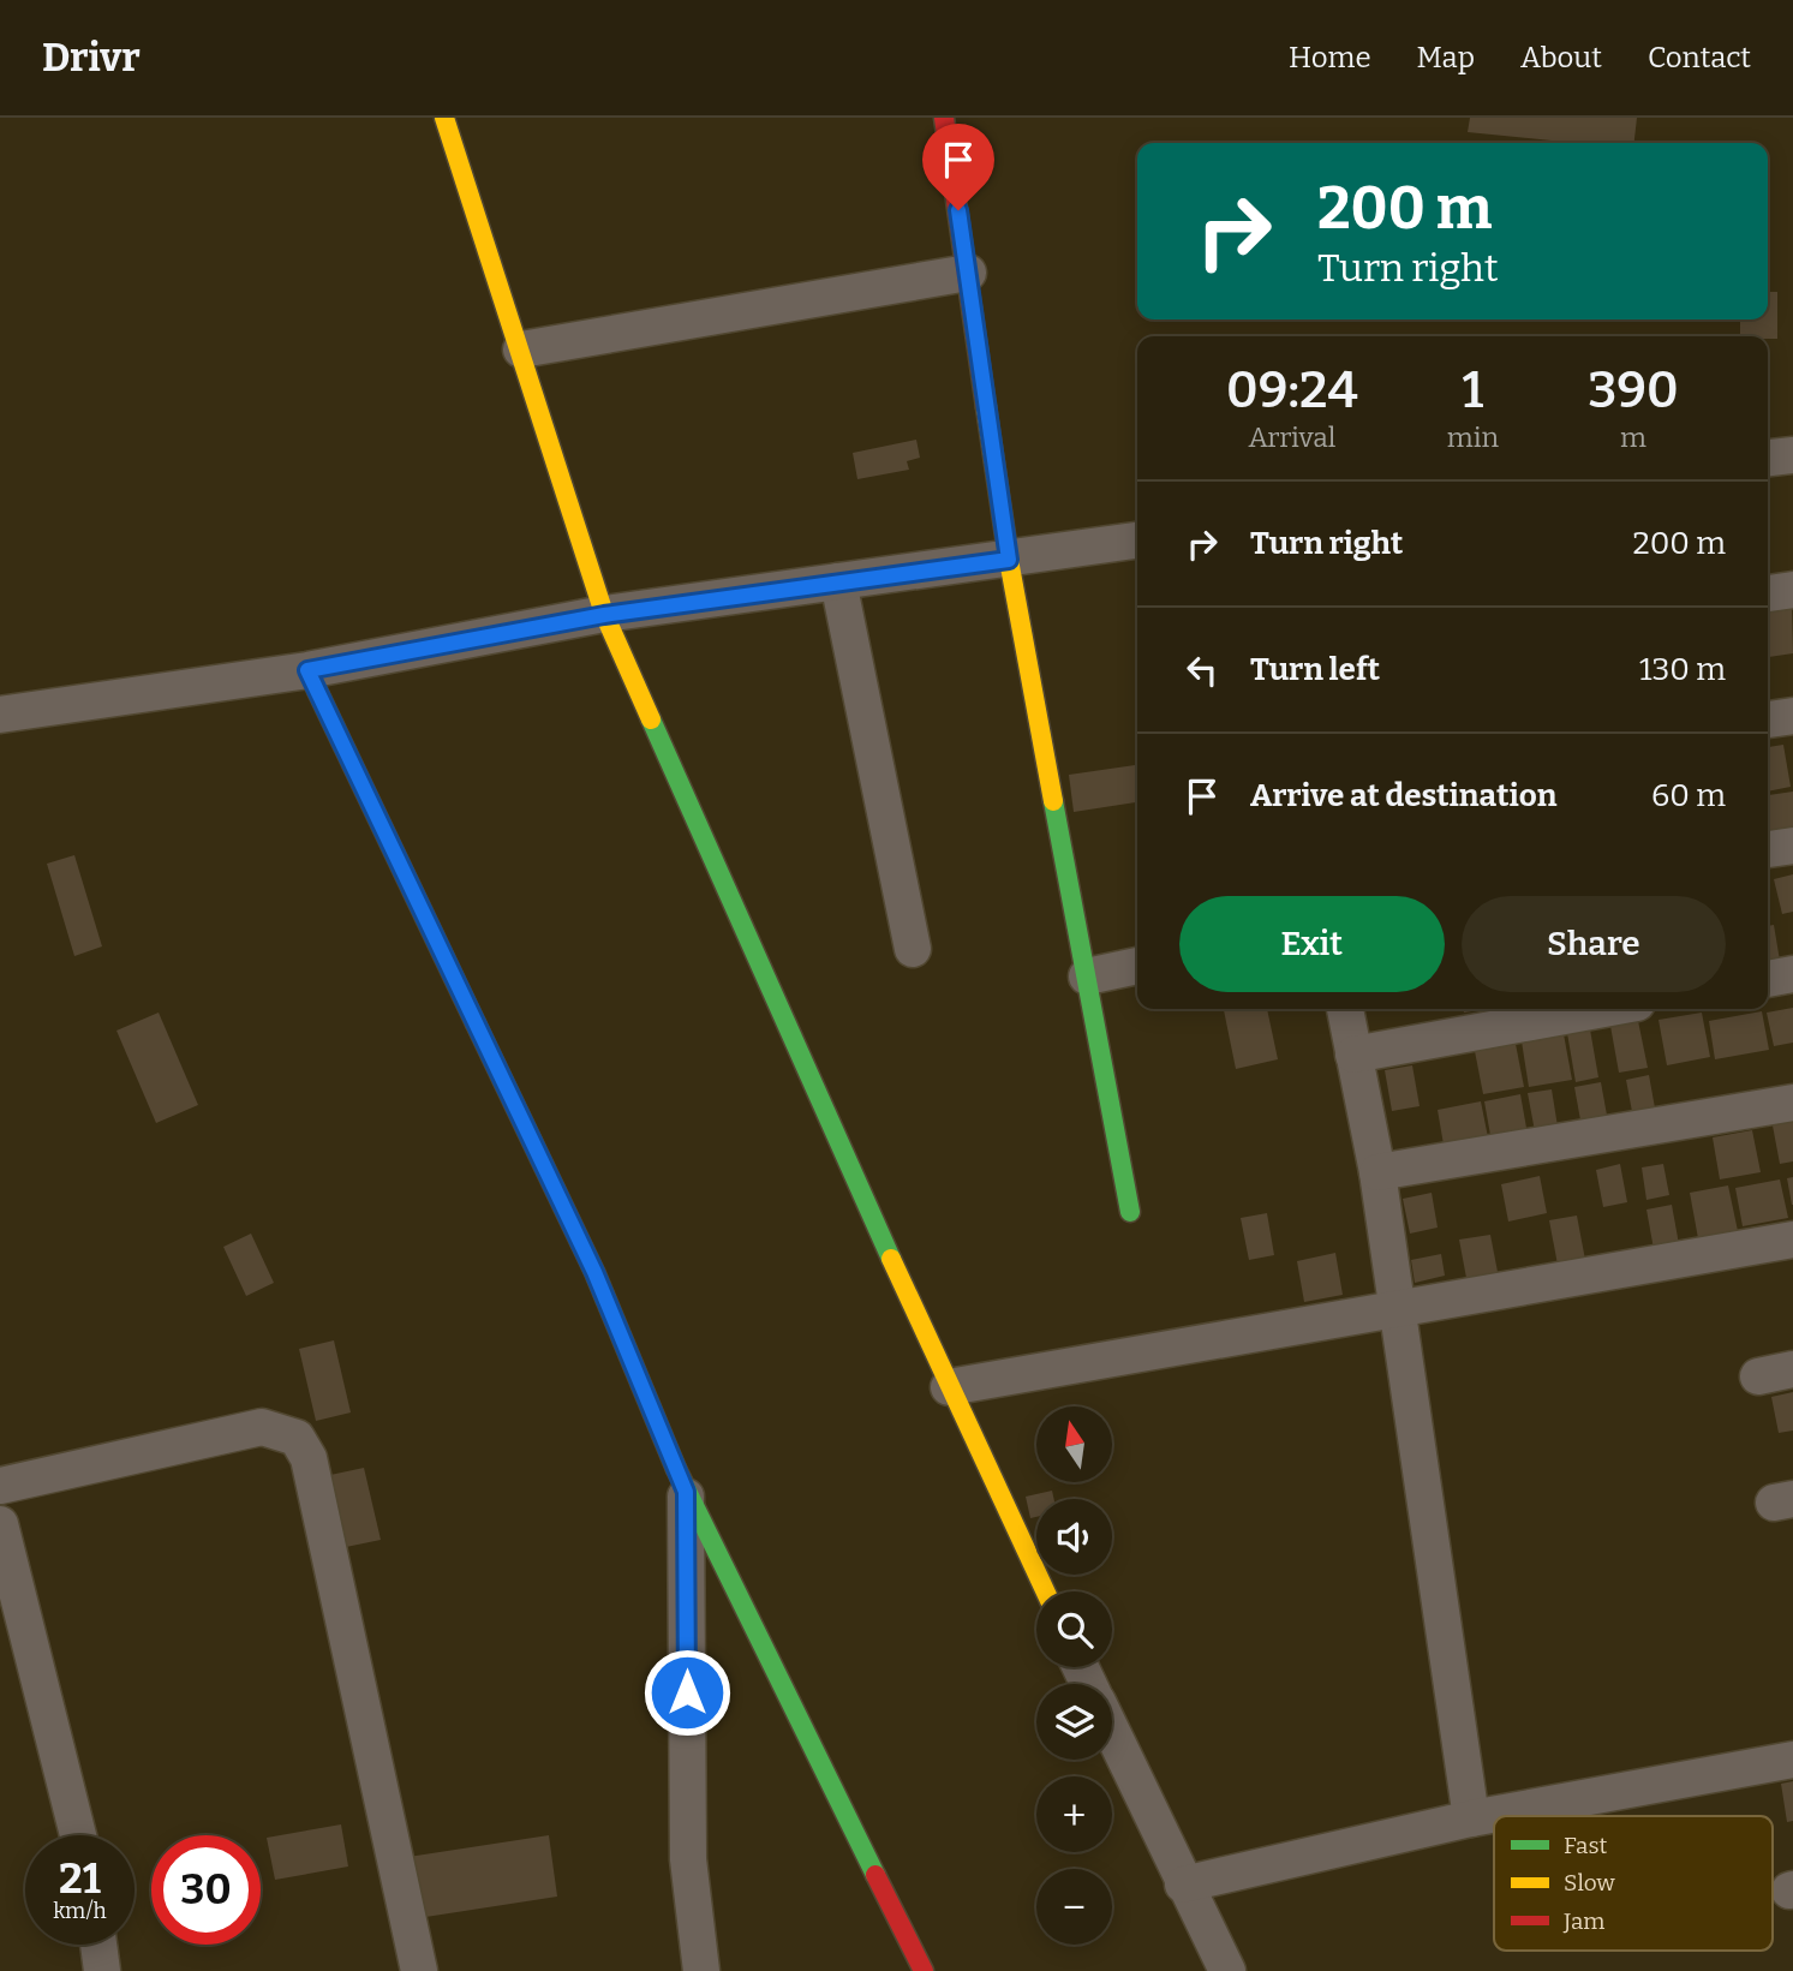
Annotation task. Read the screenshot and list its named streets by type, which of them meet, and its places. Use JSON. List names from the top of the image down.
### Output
{
  "legend": ["Fast", "Slow", "Jam"],
  "north": "top",
  "page": {
    "header": "Drivr",
    "nav": [
      "Home",
      "Map",
      "About",
      "Contact"
    ],
    "turn": ["200 m", "Turn right"],
    "eta": [
      "09:24",
      "Arrival",
      "1",
      "min",
      "390",
      "m"
    ],
    "list": [
      {
        "name": "Turn right",
        "value": "200 m"
      },
      {
        "name": "Turn left",
        "value": "130 m"
      },
      {
        "name": "Arrive at destination",
        "value": "60 m"
      }
    ],
    "buttons": ["Exit", "Share"],
    "map_buttons": ["+", "−"],
    "speed": "21 km/h",
    "limit": "30"
  }
}
